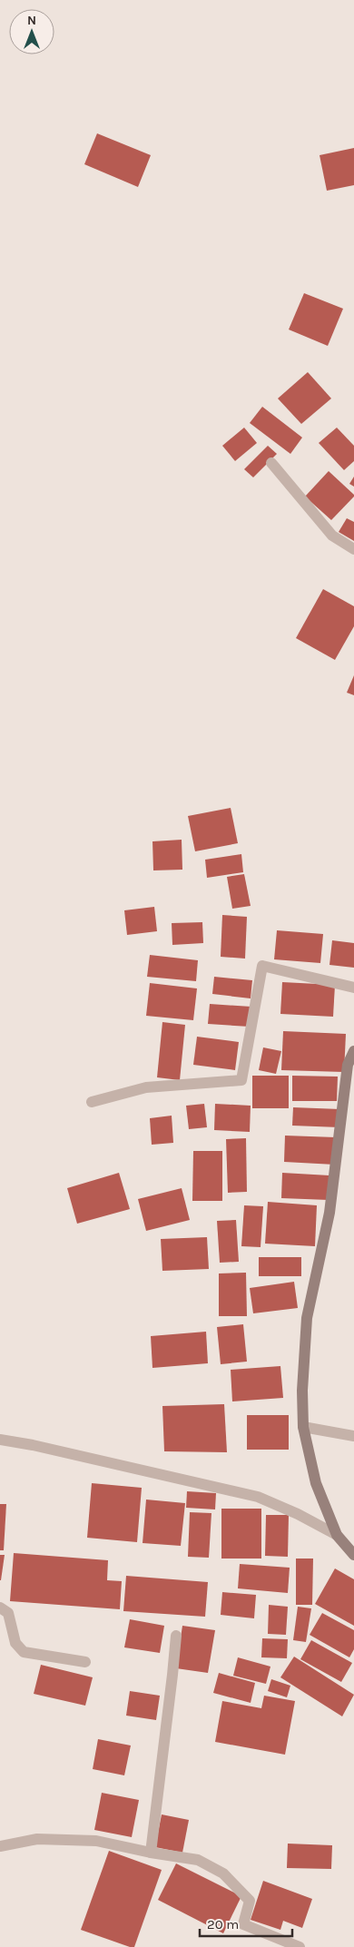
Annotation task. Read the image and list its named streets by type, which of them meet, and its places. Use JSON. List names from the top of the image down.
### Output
{
  "scale_bar": "20 m",
  "north": "top"
}
